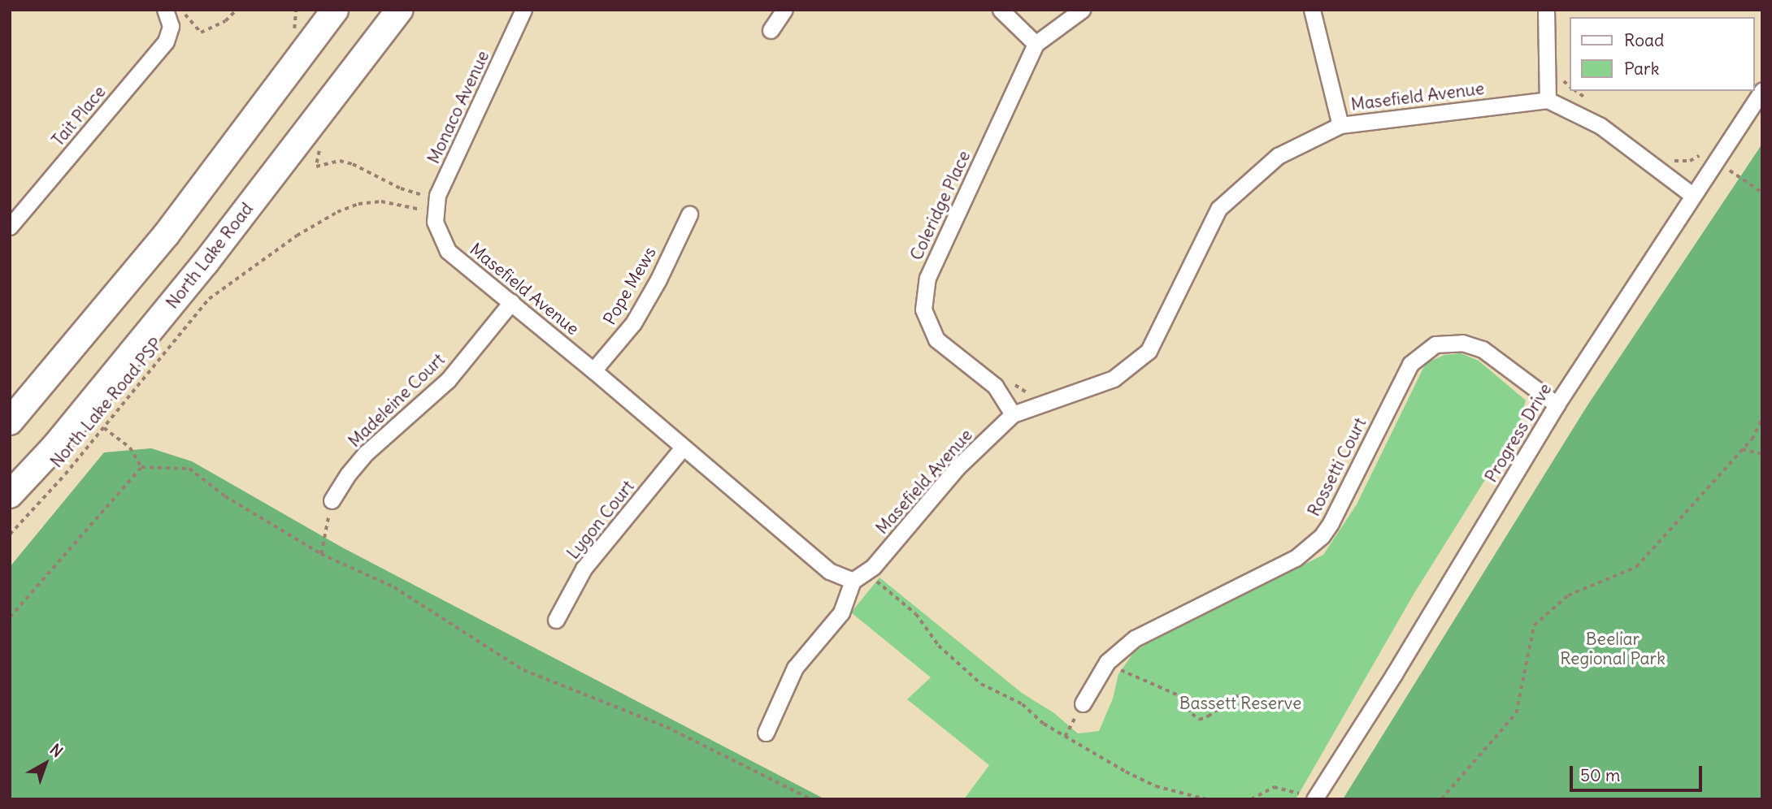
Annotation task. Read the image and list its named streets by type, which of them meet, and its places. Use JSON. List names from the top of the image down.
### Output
{
  "streets": {
    "main road": ["North Lake Road"],
    "street": [
      "Masefield Avenue",
      "Monaco Avenue",
      "Tait Place",
      "Coleridge Place",
      "Pope Mews",
      "Madeleine Court",
      "Progress Drive",
      "Rossetti Court",
      "Lygon Court"
    ],
    "path": ["North Lake Road PSP"]
  },
  "crossings": [
    ["Masefield Avenue", "Monaco Avenue"],
    ["Masefield Avenue", "Coleridge Place"],
    ["Masefield Avenue", "Pope Mews"],
    ["Masefield Avenue", "Madeleine Court"],
    ["Masefield Avenue", "North Lake Road PSP"],
    ["Masefield Avenue", "Lygon Court"],
    ["Monaco Avenue", "North Lake Road PSP"],
    ["Progress Drive", "Rossetti Court"]
  ],
  "parks": ["Beeliar Regional Park", "Bassett Reserve"],
  "legend": ["Road", "Park"],
  "scale_bar": "50 m",
  "north": "top right"
}
